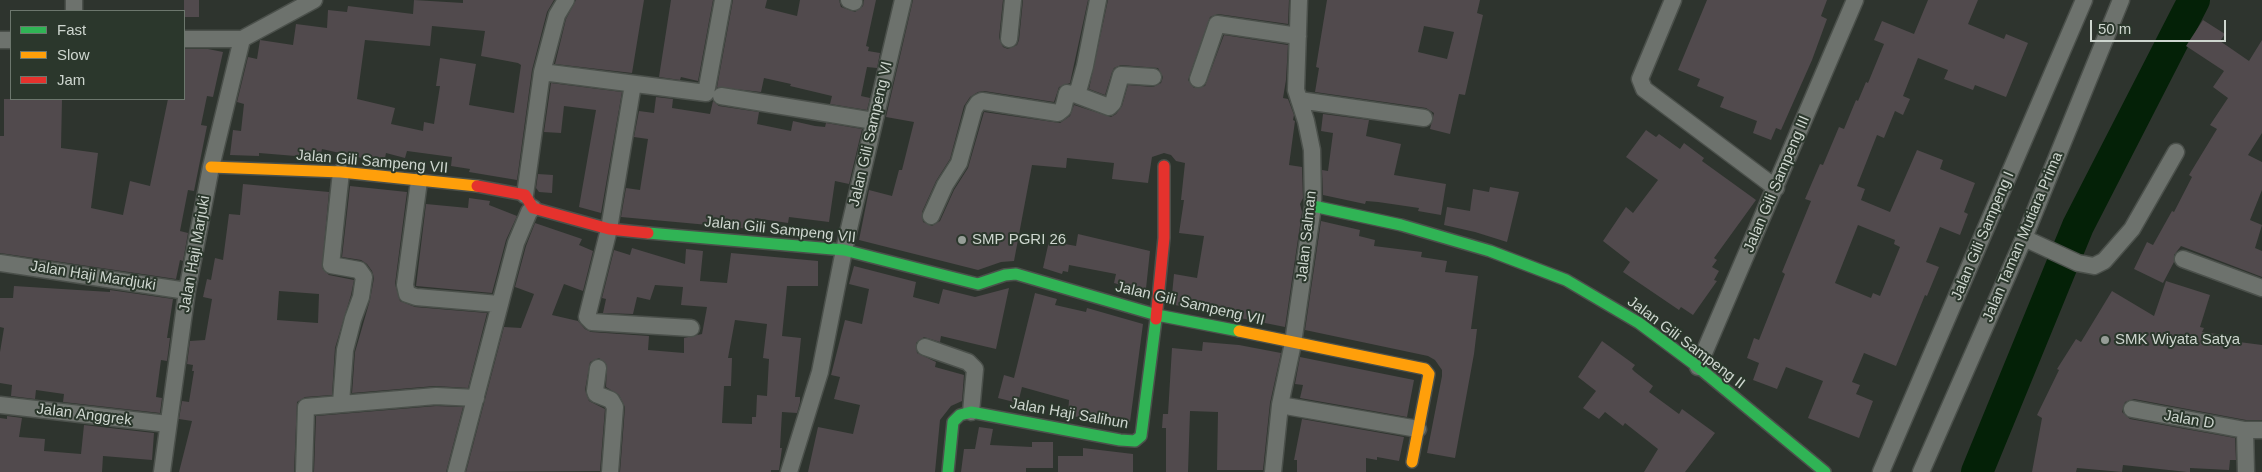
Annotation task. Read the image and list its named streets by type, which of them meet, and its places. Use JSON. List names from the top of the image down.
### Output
{
  "streets": {
    "street": [
      "Jalan Gili Sampeng VI",
      "Jalan Gili Sampeng VII",
      "Jalan Gili Sampeng III",
      "Jalan Salman",
      "Jalan Gili Sampeng I",
      "Jalan Taman Mutiara Prima",
      "Jalan Haji Marjuki",
      "Jalan Haji Mardjuki",
      "Jalan Gili Sampeng II",
      "Jalan Haji Salihun",
      "Jalan Anggrek",
      "Jalan D"
    ]
  },
  "crossings": [
    ["Jalan Gili Sampeng VI", "Jalan Gili Sampeng VII"],
    ["Jalan Gili Sampeng VII", "Jalan Salman"],
    ["Jalan Gili Sampeng VII", "Jalan Haji Marjuki"],
    ["Jalan Gili Sampeng VII", "Jalan Haji Salihun"],
    ["Jalan Gili Sampeng III", "Jalan Gili Sampeng II"],
    ["Jalan Salman", "Jalan Gili Sampeng II"],
    ["Jalan Haji Marjuki", "Jalan Haji Mardjuki"],
    ["Jalan Haji Marjuki", "Jalan Anggrek"]
  ],
  "places": ["SMP PGRI 26", "SMK Wiyata Satya"],
  "legend": ["Fast", "Slow", "Jam"],
  "scale_bar": "50 m"
}
